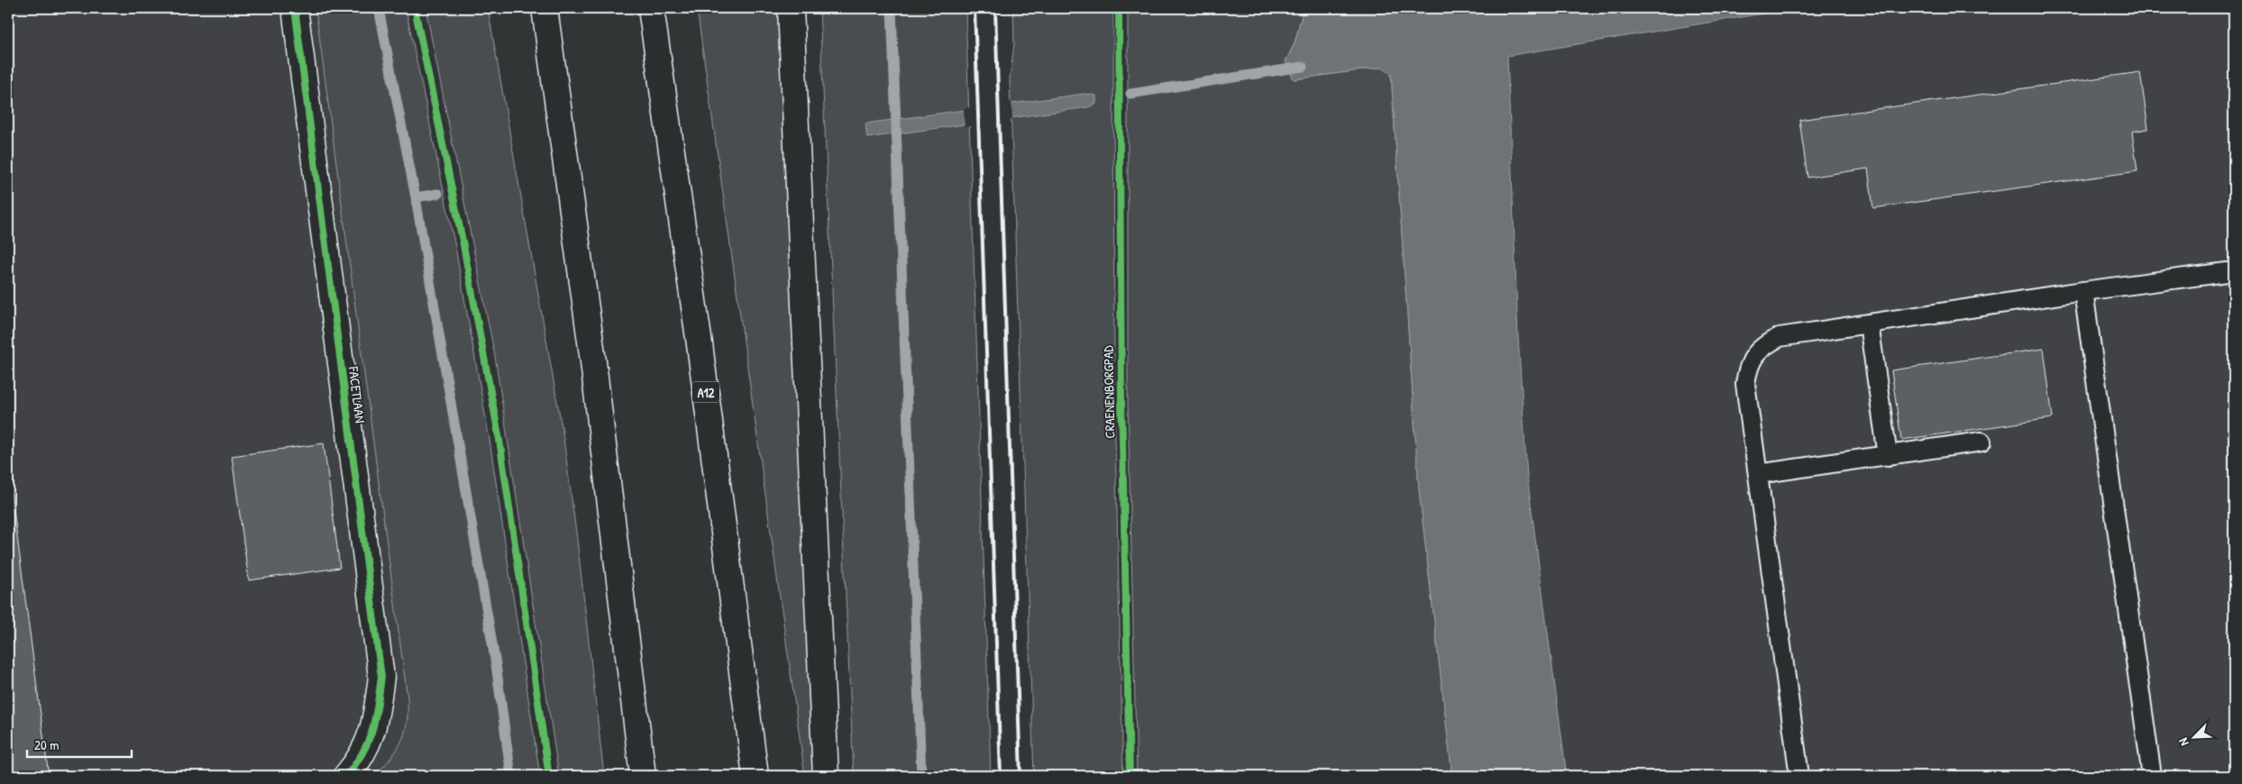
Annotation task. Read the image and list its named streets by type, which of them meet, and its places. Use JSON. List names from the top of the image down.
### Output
{
  "streets": {
    "main road": ["A12", "FACETLAAN"],
    "cycle path": ["CRAENENBORGPAD"]
  },
  "scale_bar": "20 m",
  "north": "bottom left"
}
